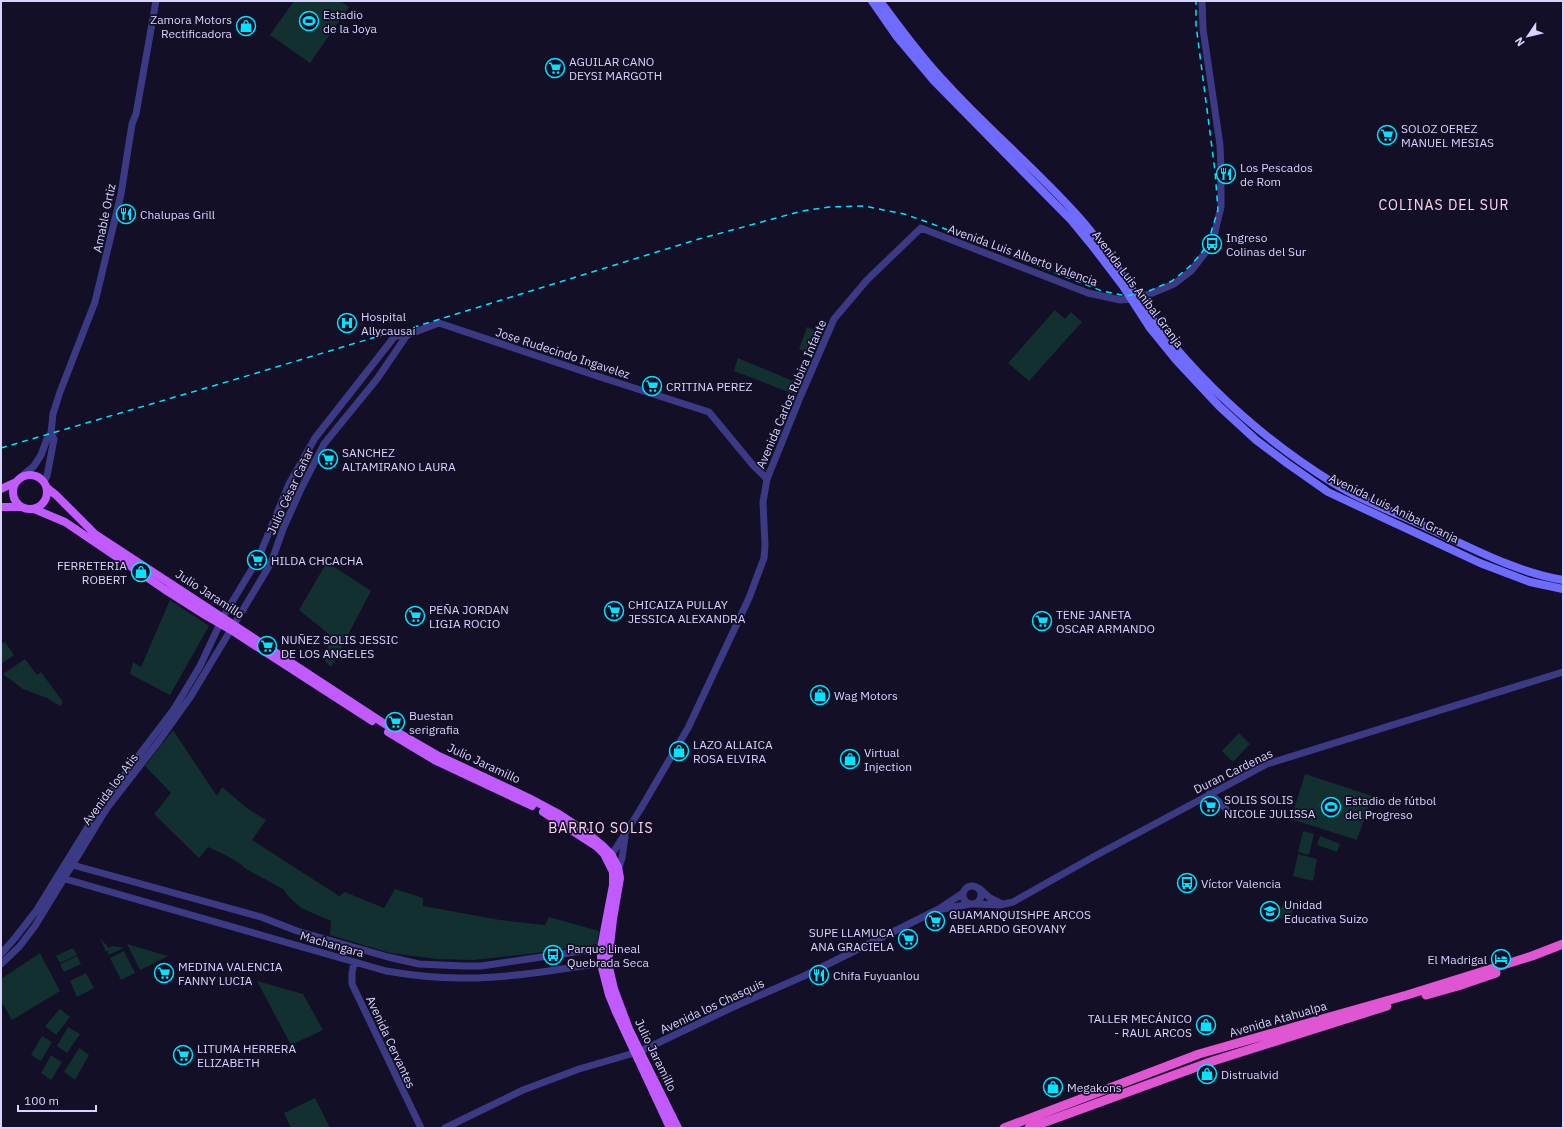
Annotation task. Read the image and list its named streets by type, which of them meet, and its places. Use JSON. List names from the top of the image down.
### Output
{
  "streets": {
    "highway": ["Avenida Atahualpa"],
    "main road": ["Avenida Luis Anibal Granja", "Julio Jaramillo"],
    "street": [
      "Amable Ortiz",
      "Avenida Luis Alberto Valencia",
      "Jose Rudecindo Ingavelez",
      "Avenida Carlos Rubira Infante",
      "Julio César Cañar",
      "Duran Cardenas",
      "Avenida los Atis",
      "Machangara",
      "Avenida los Chasquis",
      "Avenida Cervantes"
    ]
  },
  "crossings": [
    ["Amable Ortiz", "Julio Jaramillo"],
    ["Avenida Luis Alberto Valencia", "Avenida Luis Anibal Granja"],
    ["Avenida Luis Alberto Valencia", "Avenida Carlos Rubira Infante"],
    ["Jose Rudecindo Ingavelez", "Avenida Carlos Rubira Infante"],
    ["Jose Rudecindo Ingavelez", "Julio César Cañar"],
    ["Avenida Carlos Rubira Infante", "Julio Jaramillo"],
    ["Julio César Cañar", "Julio Jaramillo"],
    ["Julio César Cañar", "Avenida los Atis"],
    ["Julio Jaramillo", "Avenida los Atis"],
    ["Julio Jaramillo", "Machangara"],
    ["Julio Jaramillo", "Avenida los Chasquis"],
    ["Duran Cardenas", "Avenida los Chasquis"],
    ["Avenida los Atis", "Machangara"],
    ["Machangara", "Avenida Cervantes"]
  ],
  "districts": ["COLINAS DEL SUR", "BARRIO SOLIS"],
  "places": {
    "sports": ["Estadio de la Joya", "Estadio de fútbol del Progreso"],
    "shop": [
      "Zamora Motors Rectificadora",
      "FERRETERIA ROBERT",
      "Wag Motors",
      "LAZO ALLAICA ROSA ELVIRA",
      "Virtual Injection",
      "TALLER MECÁNICO - RAUL ARCOS",
      "Distrualvid",
      "Megakons"
    ],
    "supermarket": [
      "AGUILAR CANO DEYSI MARGOTH",
      "SOLOZ OEREZ MANUEL MESIAS",
      "CRITINA PEREZ",
      "SANCHEZ ALTAMIRANO LAURA",
      "HILDA CHCACHA",
      "CHICAIZA PULLAY JESSICA ALEXANDRA",
      "PEÑA JORDAN LIGIA ROCIO",
      "TENE JANETA OSCAR ARMANDO",
      "NUÑEZ SOLIS JESSIC DE LOS ANGELES",
      "Buestan serigrafia",
      "SOLIS SOLIS NICOLE JULISSA",
      "GUAMANQUISHPE ARCOS ABELARDO GEOVANY",
      "SUPE LLAMUCA ANA GRACIELA",
      "MEDINA VALENCIA FANNY LUCIA",
      "LITUMA HERRERA ELIZABETH"
    ],
    "restaurant": ["Los Pescados de Rom", "Chalupas Grill", "Chifa Fuyuanlou"],
    "bus stop": ["Ingreso Colinas del Sur", "Víctor Valencia", "Parque Lineal Quebrada Seca"],
    "hospital": ["Hospital Allycausai"],
    "school or university": ["Unidad Educativa Suizo"],
    "hotel": ["El Madrigal"]
  },
  "scale_bar": "100 m",
  "north": "bottom left"
}
